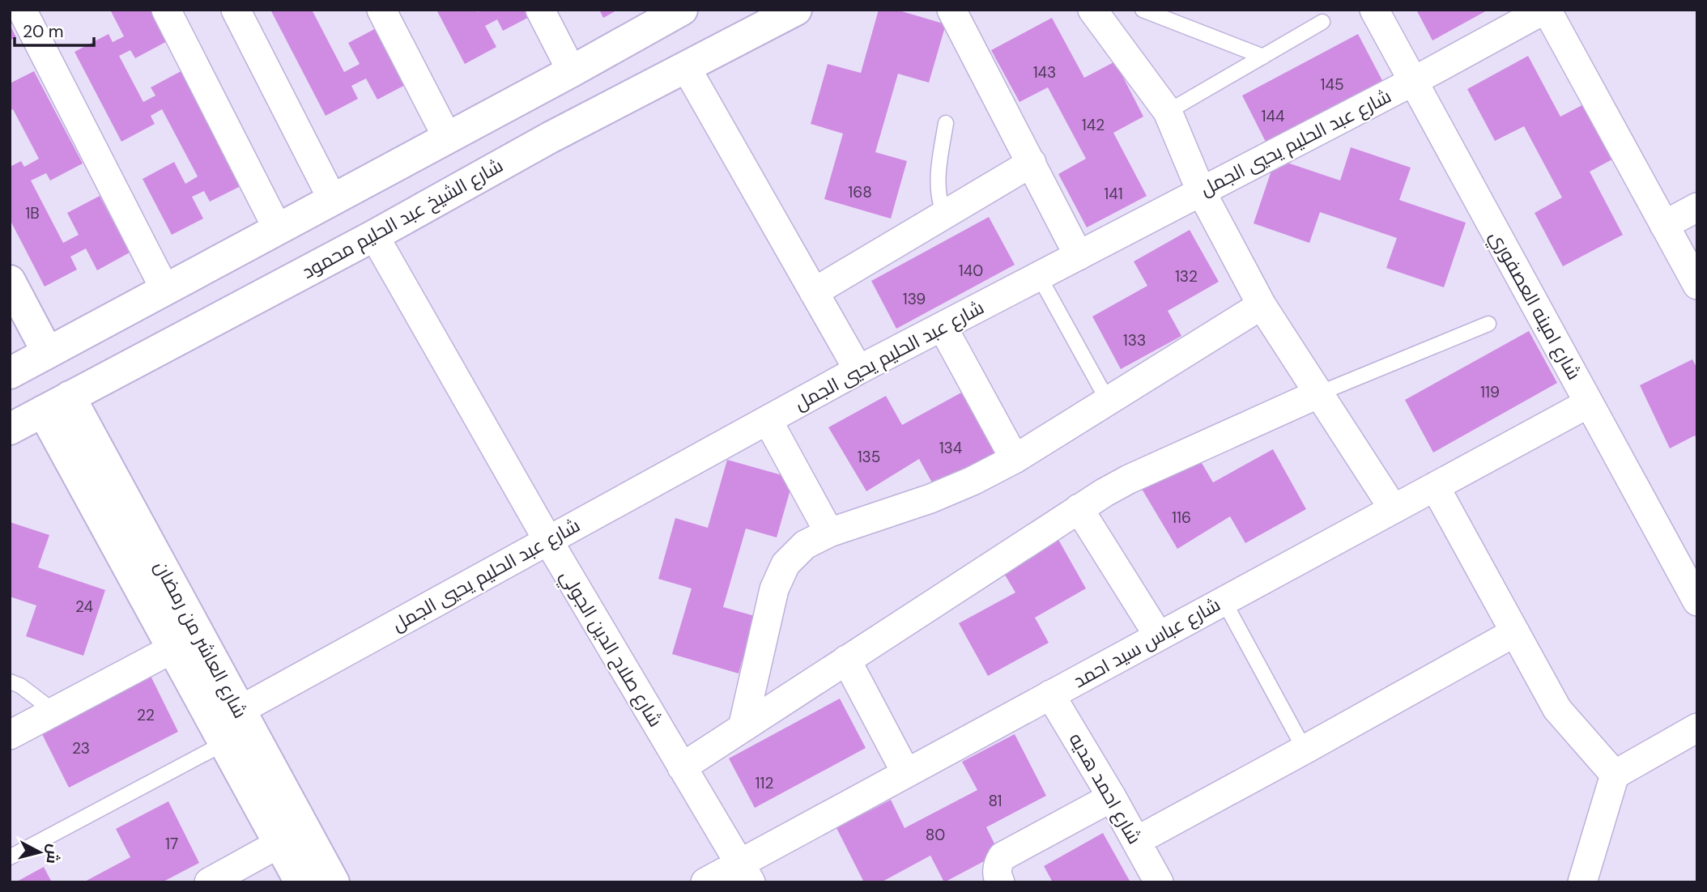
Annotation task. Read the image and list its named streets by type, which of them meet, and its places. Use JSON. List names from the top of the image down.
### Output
{
  "streets": {
    "street": [
      "شارع عبد الحليم يحيي الجمل",
      "شارع الشيخ عبد الحليم محمود",
      "شارع امينه العصفوري",
      "شارع العاشر من رمضان",
      "شارع عباس سيد احمد",
      "شارع صلاح الدين الجولي",
      "شارع احمد هديه"
    ]
  },
  "crossings": [
    ["شارع عبد الحليم يحيي الجمل", "شارع امينه العصفوري"],
    ["شارع عبد الحليم يحيي الجمل", "شارع العاشر من رمضان"],
    ["شارع عبد الحليم يحيي الجمل", "شارع صلاح الدين الجولي"],
    ["شارع الشيخ عبد الحليم محمود", "شارع العاشر من رمضان"],
    ["شارع الشيخ عبد الحليم محمود", "شارع صلاح الدين الجولي"],
    ["شارع امينه العصفوري", "شارع عباس سيد احمد"],
    ["شارع عباس سيد احمد", "شارع صلاح الدين الجولي"],
    ["شارع عباس سيد احمد", "شارع احمد هديه"]
  ],
  "house_numbers": [
    "143",
    "145",
    "144",
    "142",
    "168",
    "141",
    "1B",
    "140",
    "132",
    "139",
    "133",
    "119",
    "134",
    "135",
    "116",
    "24",
    "22",
    "23",
    "112",
    "81",
    "80",
    "17"
  ],
  "scale_bar": "20 m",
  "north": "right"
}
